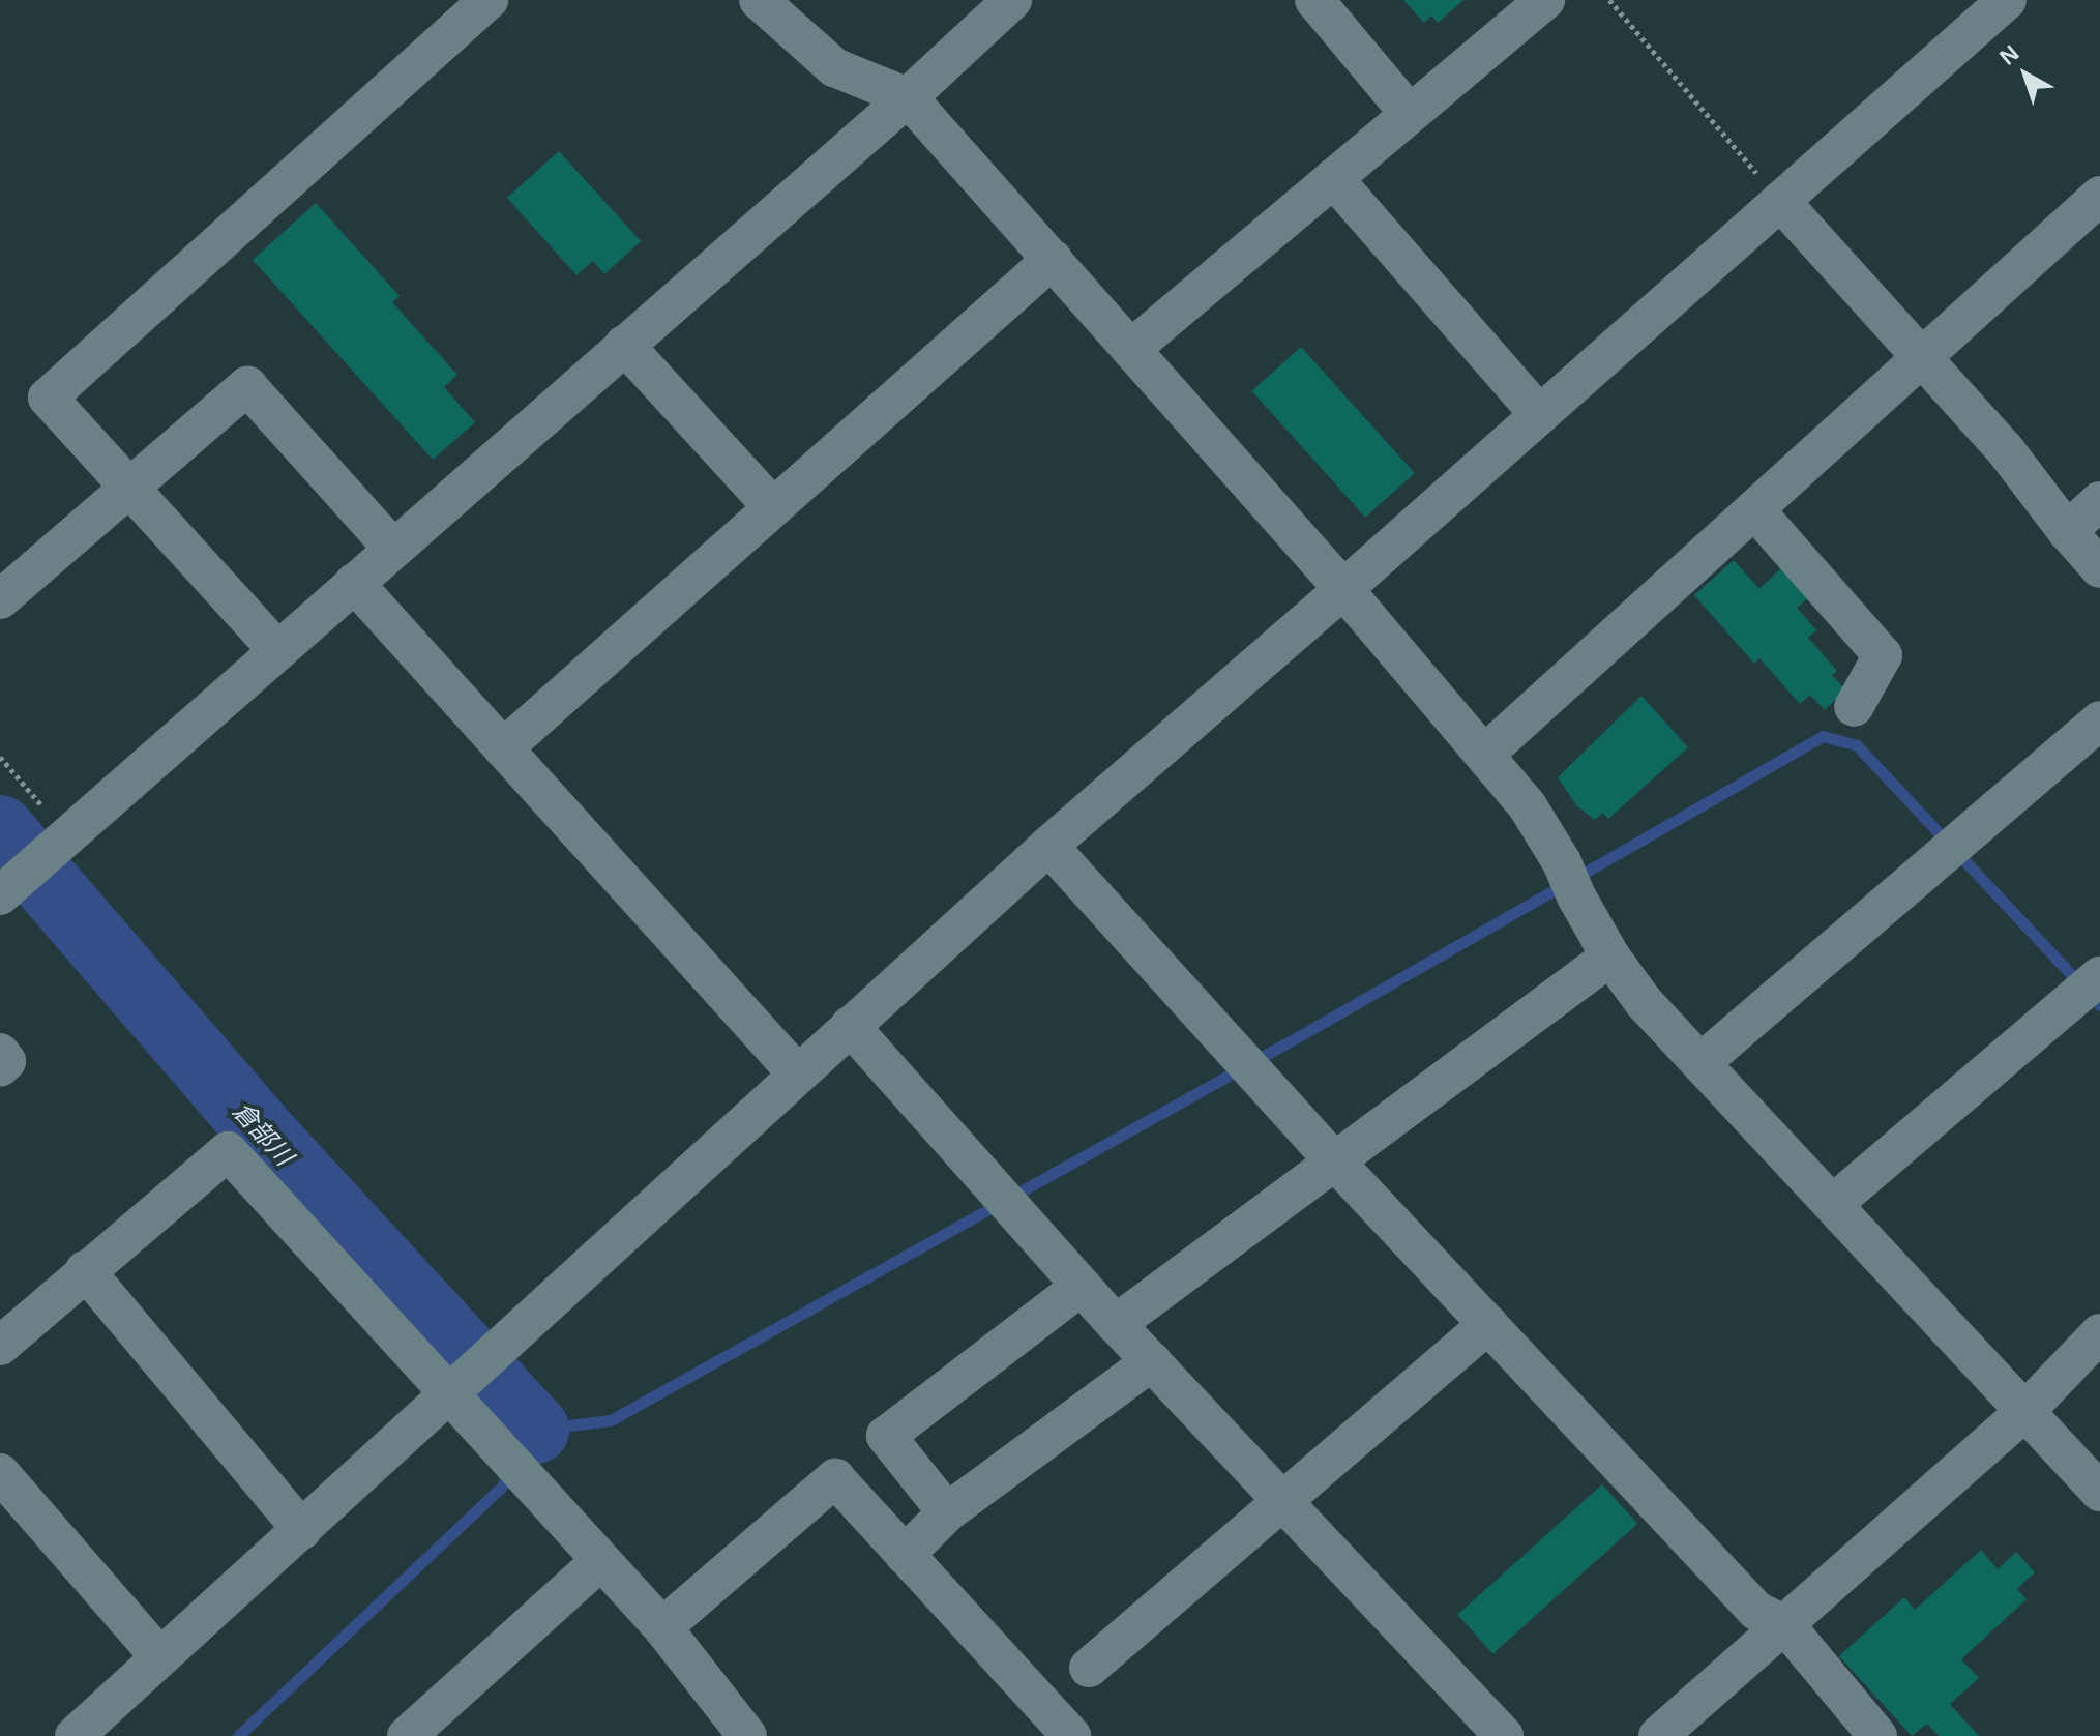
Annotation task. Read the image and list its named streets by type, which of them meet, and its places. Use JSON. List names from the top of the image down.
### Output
{
  "water": ["倉部川"],
  "north": "top left"
}
